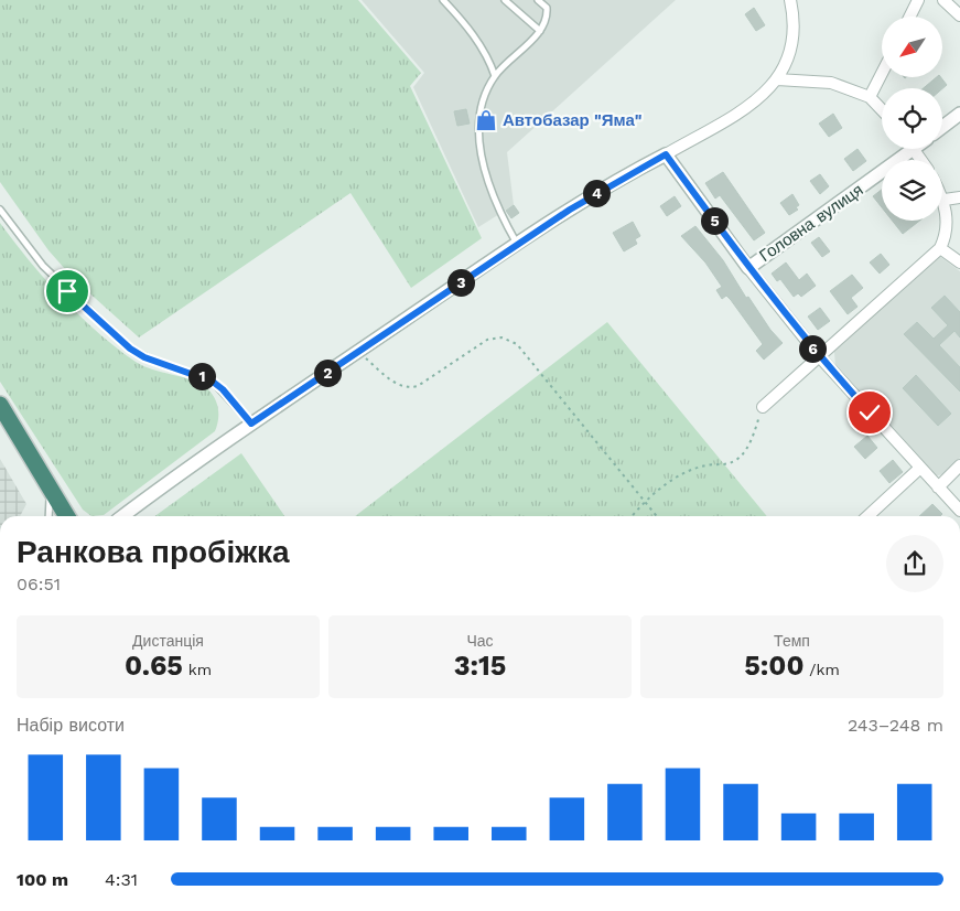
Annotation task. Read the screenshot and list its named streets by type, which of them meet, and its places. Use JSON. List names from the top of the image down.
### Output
{
  "streets": {
    "street": ["Головна вулиця"]
  },
  "places": {
    "shop": ["Автобазар \"Яма\""]
  },
  "north": "bottom left",
  "page": {
    "pins": [
      "4",
      "5",
      "3",
      "6",
      "2",
      "1"
    ],
    "heading": ["Ранкова пробіжка", "06:51"],
    "stats": [
      ["Дистанція", "0.65 km"],
      ["Час", "3:15"],
      ["Темп", "5:00 /km"]
    ],
    "chart": ["Набір висоти", "243–248 m"],
    "list": [
      {
        "name": "100 m",
        "note": "4:31"
      }
    ]
  }
}
